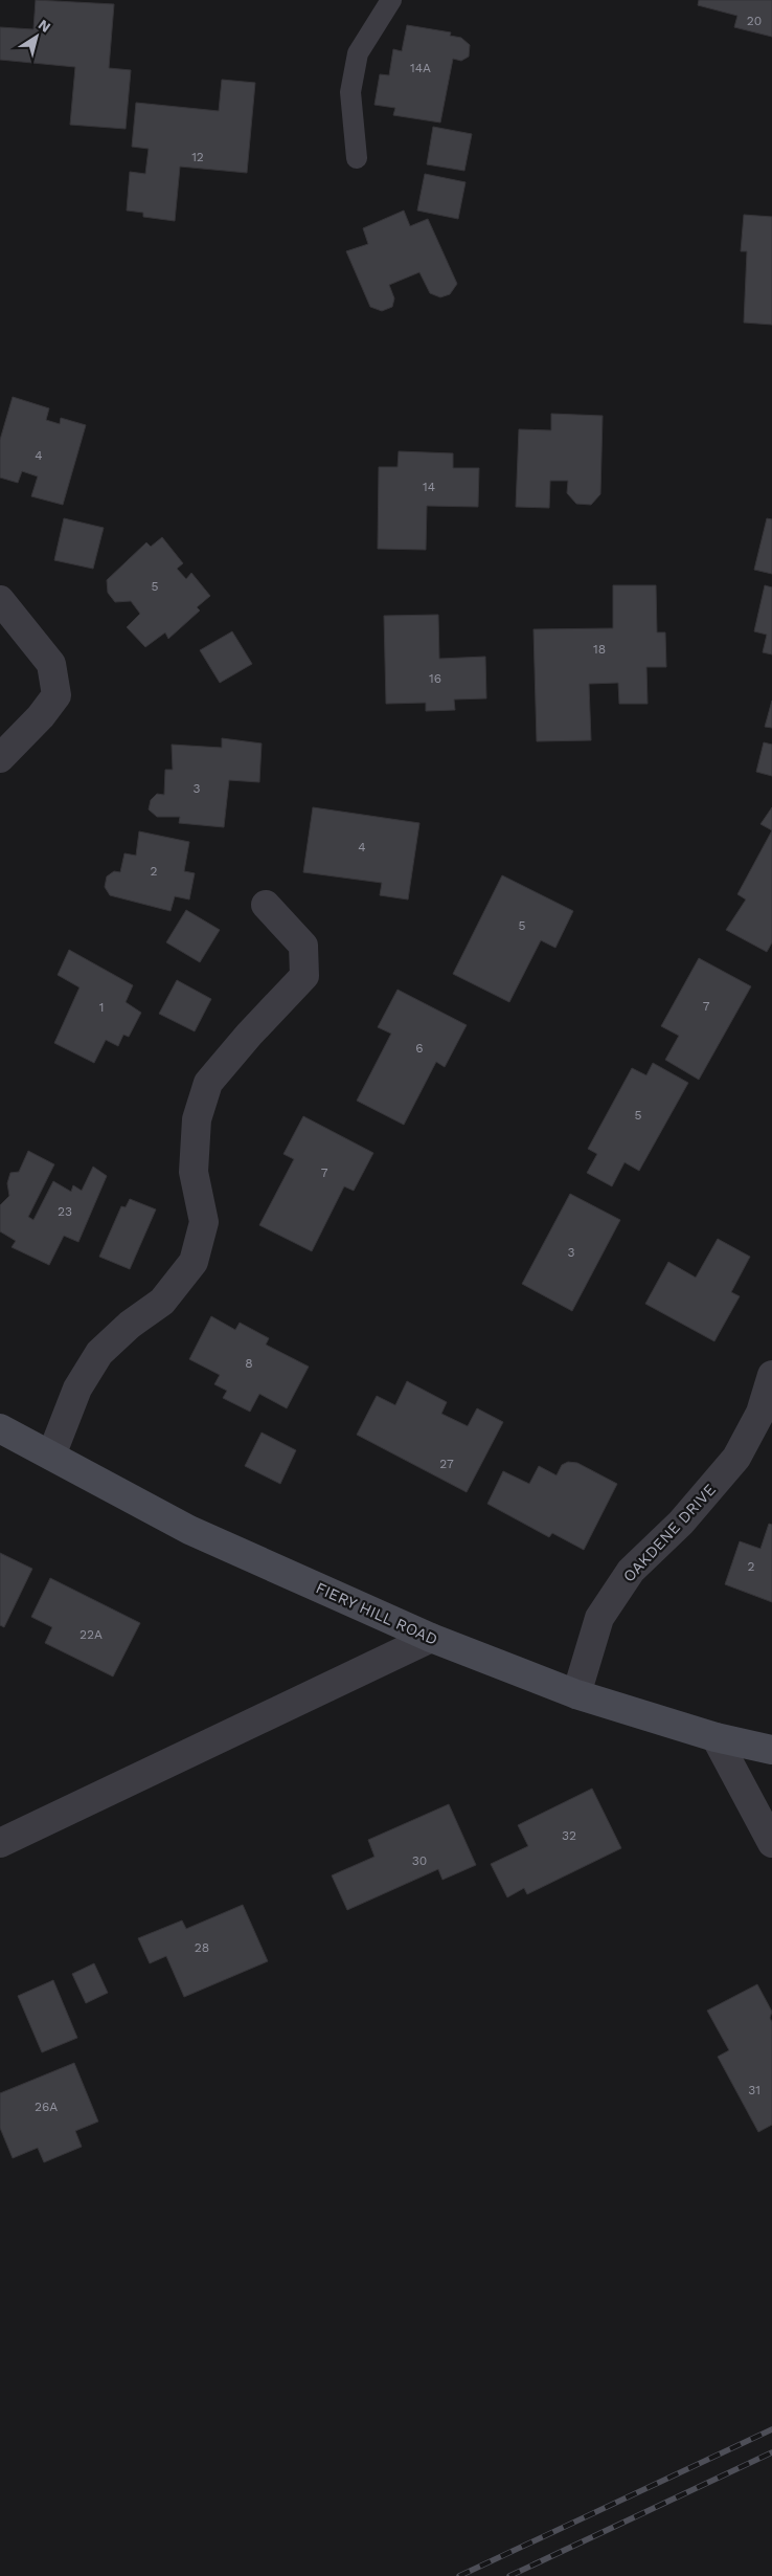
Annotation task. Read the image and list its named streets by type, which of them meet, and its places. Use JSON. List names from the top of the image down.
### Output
{
  "streets": {
    "street": ["OAKDENE DRIVE", "FIERY HILL ROAD"]
  },
  "crossings": [
    ["OAKDENE DRIVE", "FIERY HILL ROAD"]
  ],
  "house_numbers": [
    "20",
    "14A",
    "12",
    "4",
    "14",
    "5",
    "18",
    "16",
    "3",
    "4",
    "2",
    "5",
    "7",
    "1",
    "6",
    "5",
    "7",
    "23",
    "3",
    "8",
    "27",
    "2",
    "22A",
    "32",
    "30",
    "28",
    "31",
    "26A"
  ],
  "north": "top right"
}
